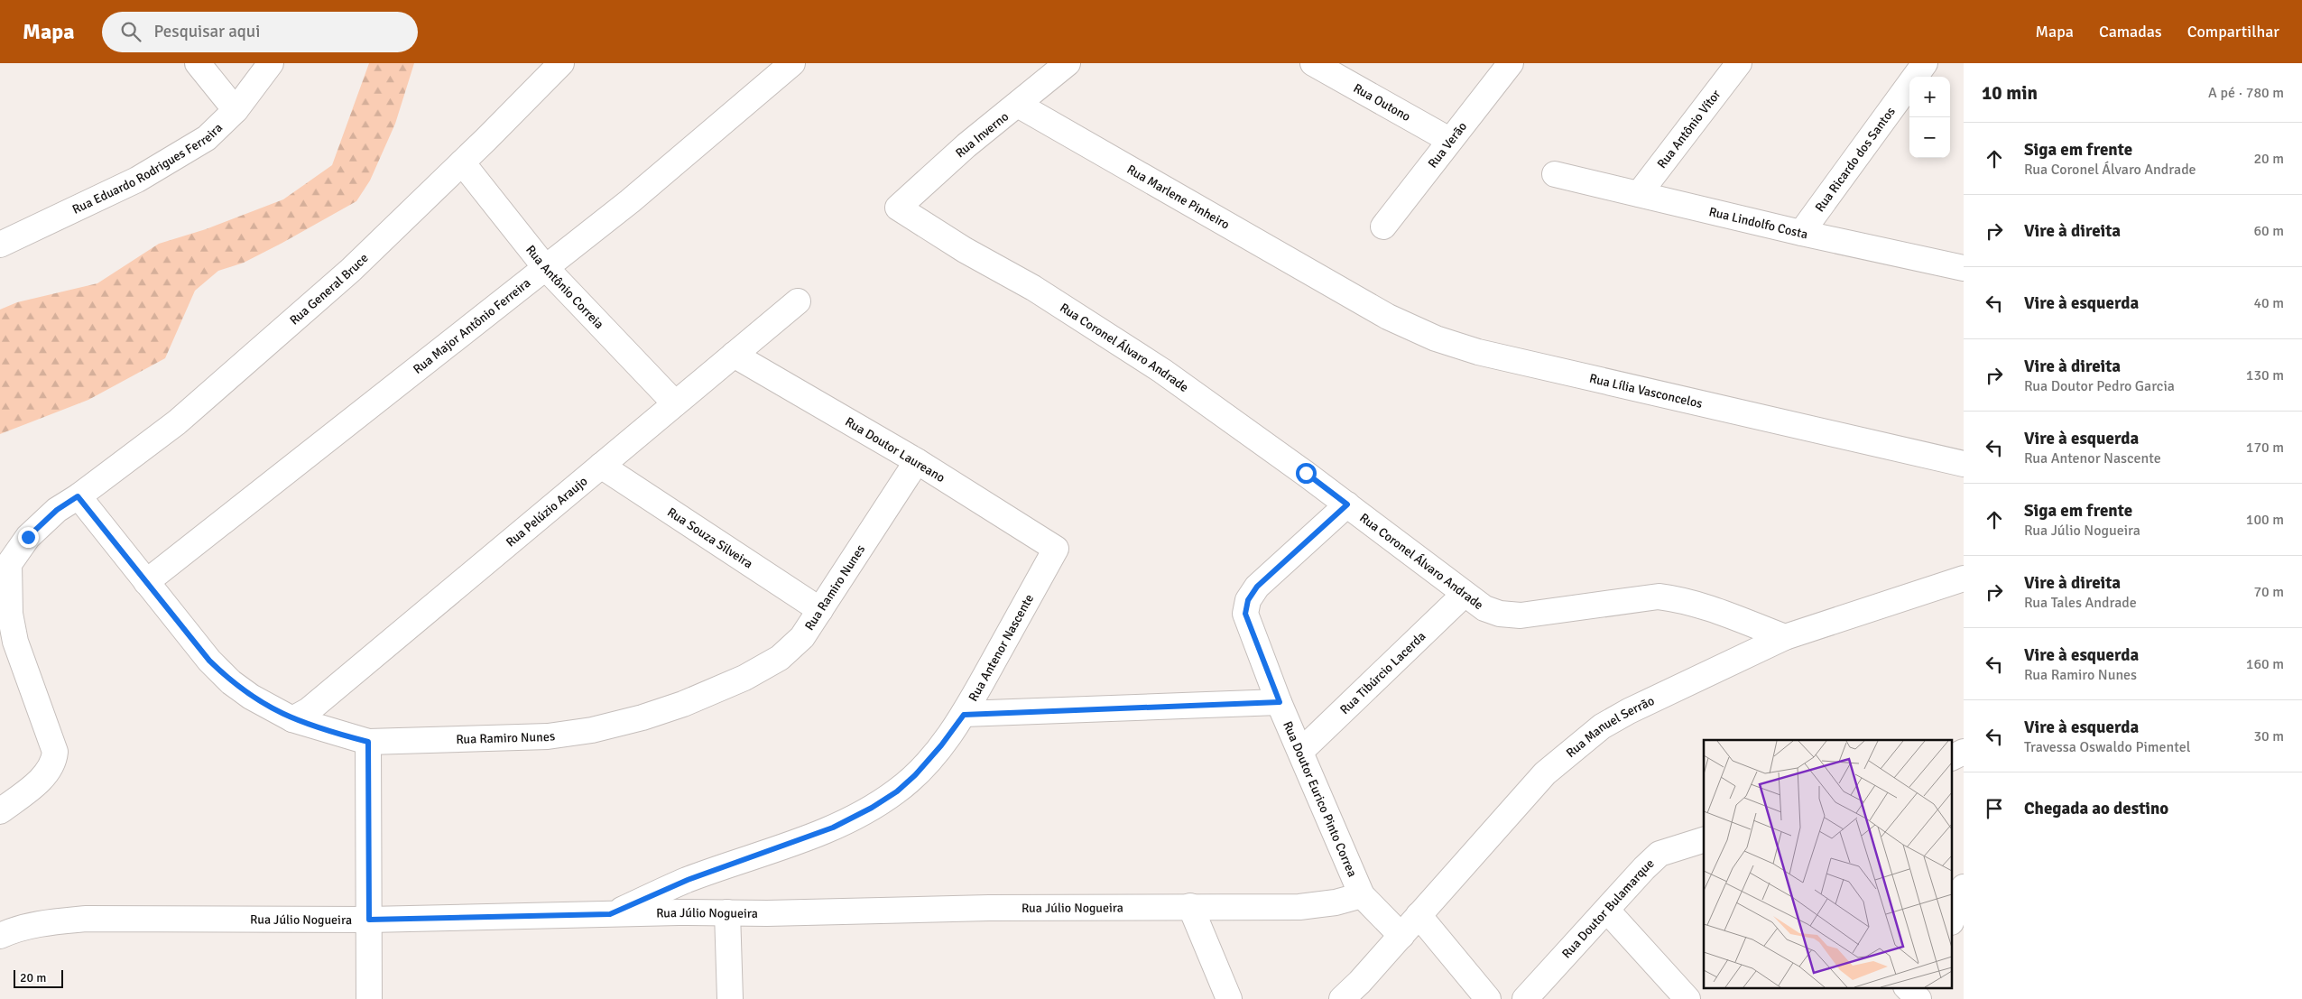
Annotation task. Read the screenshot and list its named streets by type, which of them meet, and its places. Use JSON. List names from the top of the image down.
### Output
{
  "streets": {
    "street": [
      "Rua Outono",
      "Rua Antônio Vítor",
      "Rua Inverno",
      "Rua Verão",
      "Rua Ricardo dos Santos",
      "Rua Eduardo Rodrigues Ferreira",
      "Rua Marlene Pinheiro",
      "Rua Lindolfo Costa",
      "Rua Antônio Correia",
      "Rua General Bruce",
      "Rua Major Antônio Ferreira",
      "Rua Coronel Álvaro Andrade",
      "Rua Lília Vasconcelos",
      "Rua Doutor Laureano",
      "Rua Pelúzio Araujo",
      "Rua Souza Silveira",
      "Rua Ramiro Nunes",
      "Rua Antenor Nascente",
      "Rua Tibúrcio Lacerda",
      "Rua Manuel Serrão",
      "Rua Doutor Eurico Pinto Correa",
      "Rua Júlio Nogueira",
      "Rua Doutor Bulamarque"
    ]
  },
  "crossings": [
    ["Rua Outono", "Rua Verão"],
    ["Rua Antônio Vítor", "Rua Lindolfo Costa"],
    ["Rua Inverno", "Rua Marlene Pinheiro"],
    ["Rua Inverno", "Rua Coronel Álvaro Andrade"],
    ["Rua Ricardo dos Santos", "Rua Lindolfo Costa"],
    ["Rua Marlene Pinheiro", "Rua Lília Vasconcelos"],
    ["Rua Antônio Correia", "Rua General Bruce"],
    ["Rua Antônio Correia", "Rua Major Antônio Ferreira"],
    ["Rua Antônio Correia", "Rua Pelúzio Araujo"],
    ["Rua General Bruce", "Rua Ramiro Nunes"],
    ["Rua Major Antônio Ferreira", "Rua Ramiro Nunes"],
    ["Rua Coronel Álvaro Andrade", "Rua Tibúrcio Lacerda"],
    ["Rua Coronel Álvaro Andrade", "Rua Manuel Serrão"],
    ["Rua Coronel Álvaro Andrade", "Rua Doutor Eurico Pinto Correa"],
    ["Rua Doutor Laureano", "Rua Pelúzio Araujo"],
    ["Rua Doutor Laureano", "Rua Ramiro Nunes"],
    ["Rua Doutor Laureano", "Rua Antenor Nascente"],
    ["Rua Pelúzio Araujo", "Rua Souza Silveira"],
    ["Rua Pelúzio Araujo", "Rua Ramiro Nunes"],
    ["Rua Souza Silveira", "Rua Ramiro Nunes"],
    ["Rua Antenor Nascente", "Rua Júlio Nogueira"],
    ["Rua Tibúrcio Lacerda", "Rua Doutor Eurico Pinto Correa"],
    ["Rua Manuel Serrão", "Rua Doutor Eurico Pinto Correa"],
    ["Rua Doutor Eurico Pinto Correa", "Rua Júlio Nogueira"]
  ],
  "scale_bar": "20 m",
  "page": {
    "header": "Mapa",
    "search": "Pesquisar aqui",
    "nav": ["Mapa", "Camadas", "Compartilhar"],
    "heading": ["10 min", "A pé · 780 m"],
    "map_buttons": ["+", "−"],
    "list": [
      ["Siga em frente", "Rua Coronel Álvaro Andrade", "20 m"],
      ["Vire à direita", "60 m"],
      ["Vire à esquerda", "40 m"],
      ["Vire à direita", "Rua Doutor Pedro Garcia", "130 m"],
      ["Vire à esquerda", "Rua Antenor Nascente", "170 m"],
      ["Siga em frente", "Rua Júlio Nogueira", "100 m"],
      ["Vire à direita", "Rua Tales Andrade", "70 m"],
      ["Vire à esquerda", "Rua Ramiro Nunes", "160 m"],
      ["Vire à esquerda", "Travessa Oswaldo Pimentel", "30 m"],
      "Chegada ao destino"
    ],
    "scale": "20 m"
  }
}
